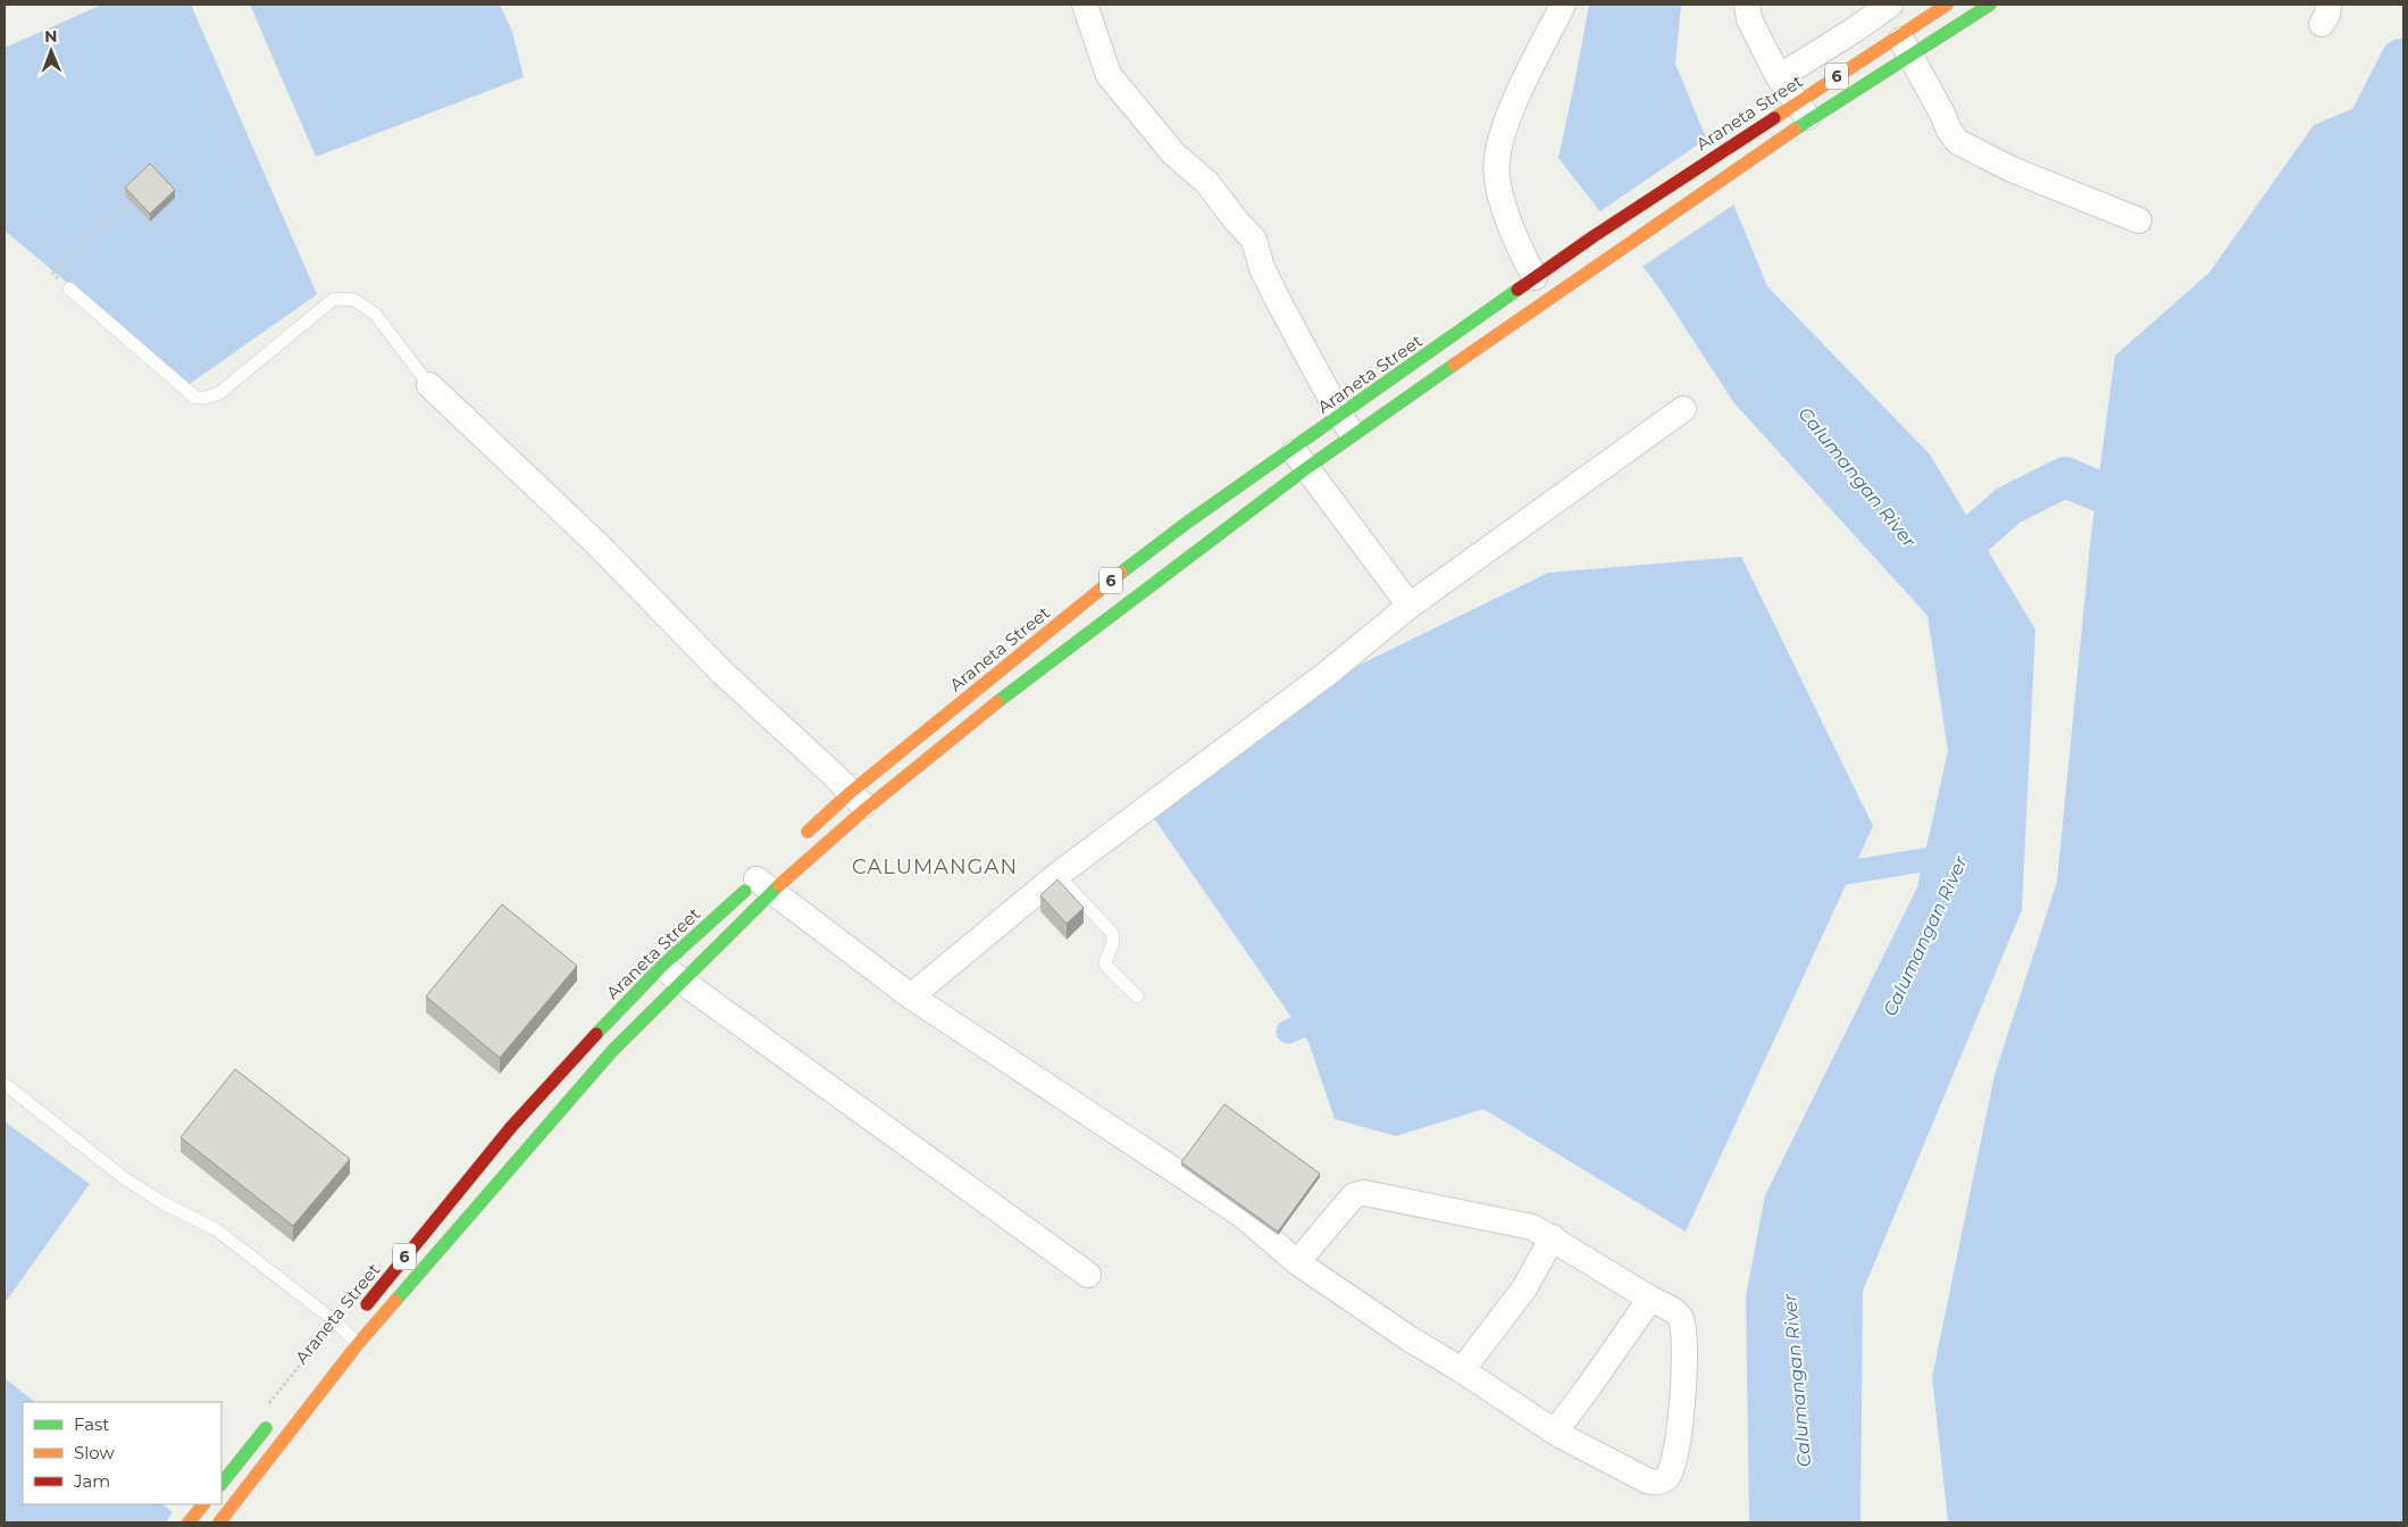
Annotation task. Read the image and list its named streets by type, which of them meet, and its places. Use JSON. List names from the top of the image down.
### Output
{
  "streets": {
    "highway": ["6", "Araneta Street"]
  },
  "districts": ["CALUMANGAN"],
  "water": ["Calumangan River"],
  "legend": ["Fast", "Slow", "Jam"],
  "north": "top"
}
